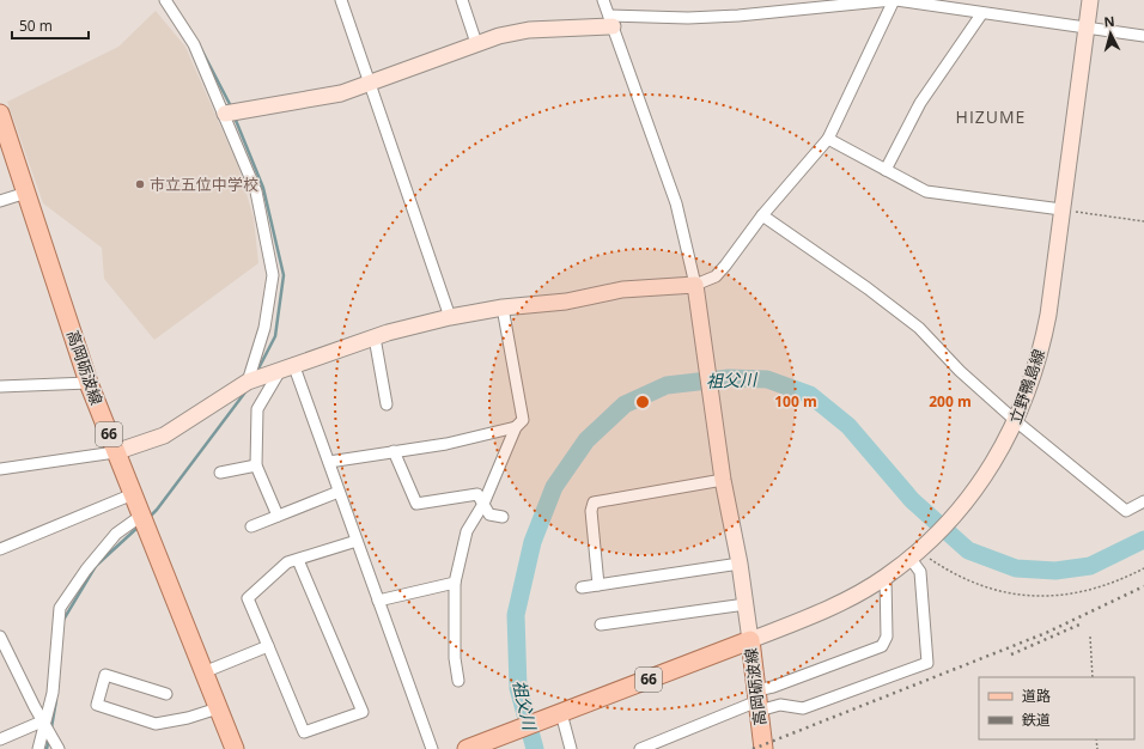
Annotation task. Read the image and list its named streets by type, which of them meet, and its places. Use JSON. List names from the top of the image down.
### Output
{
  "streets": {
    "main road": ["高岡砺波線", "66"],
    "street": ["立野鴨島線"]
  },
  "crossings": [
    ["高岡砺波線", "立野鴨島線"]
  ],
  "districts": ["HIZUME"],
  "water": ["祖父川"],
  "places": ["市立五位中学校"],
  "legend": ["道路", "鉄道"],
  "scale_bar": "50 m",
  "north": "top",
  "rings": ["100 m", "200 m"]
}
